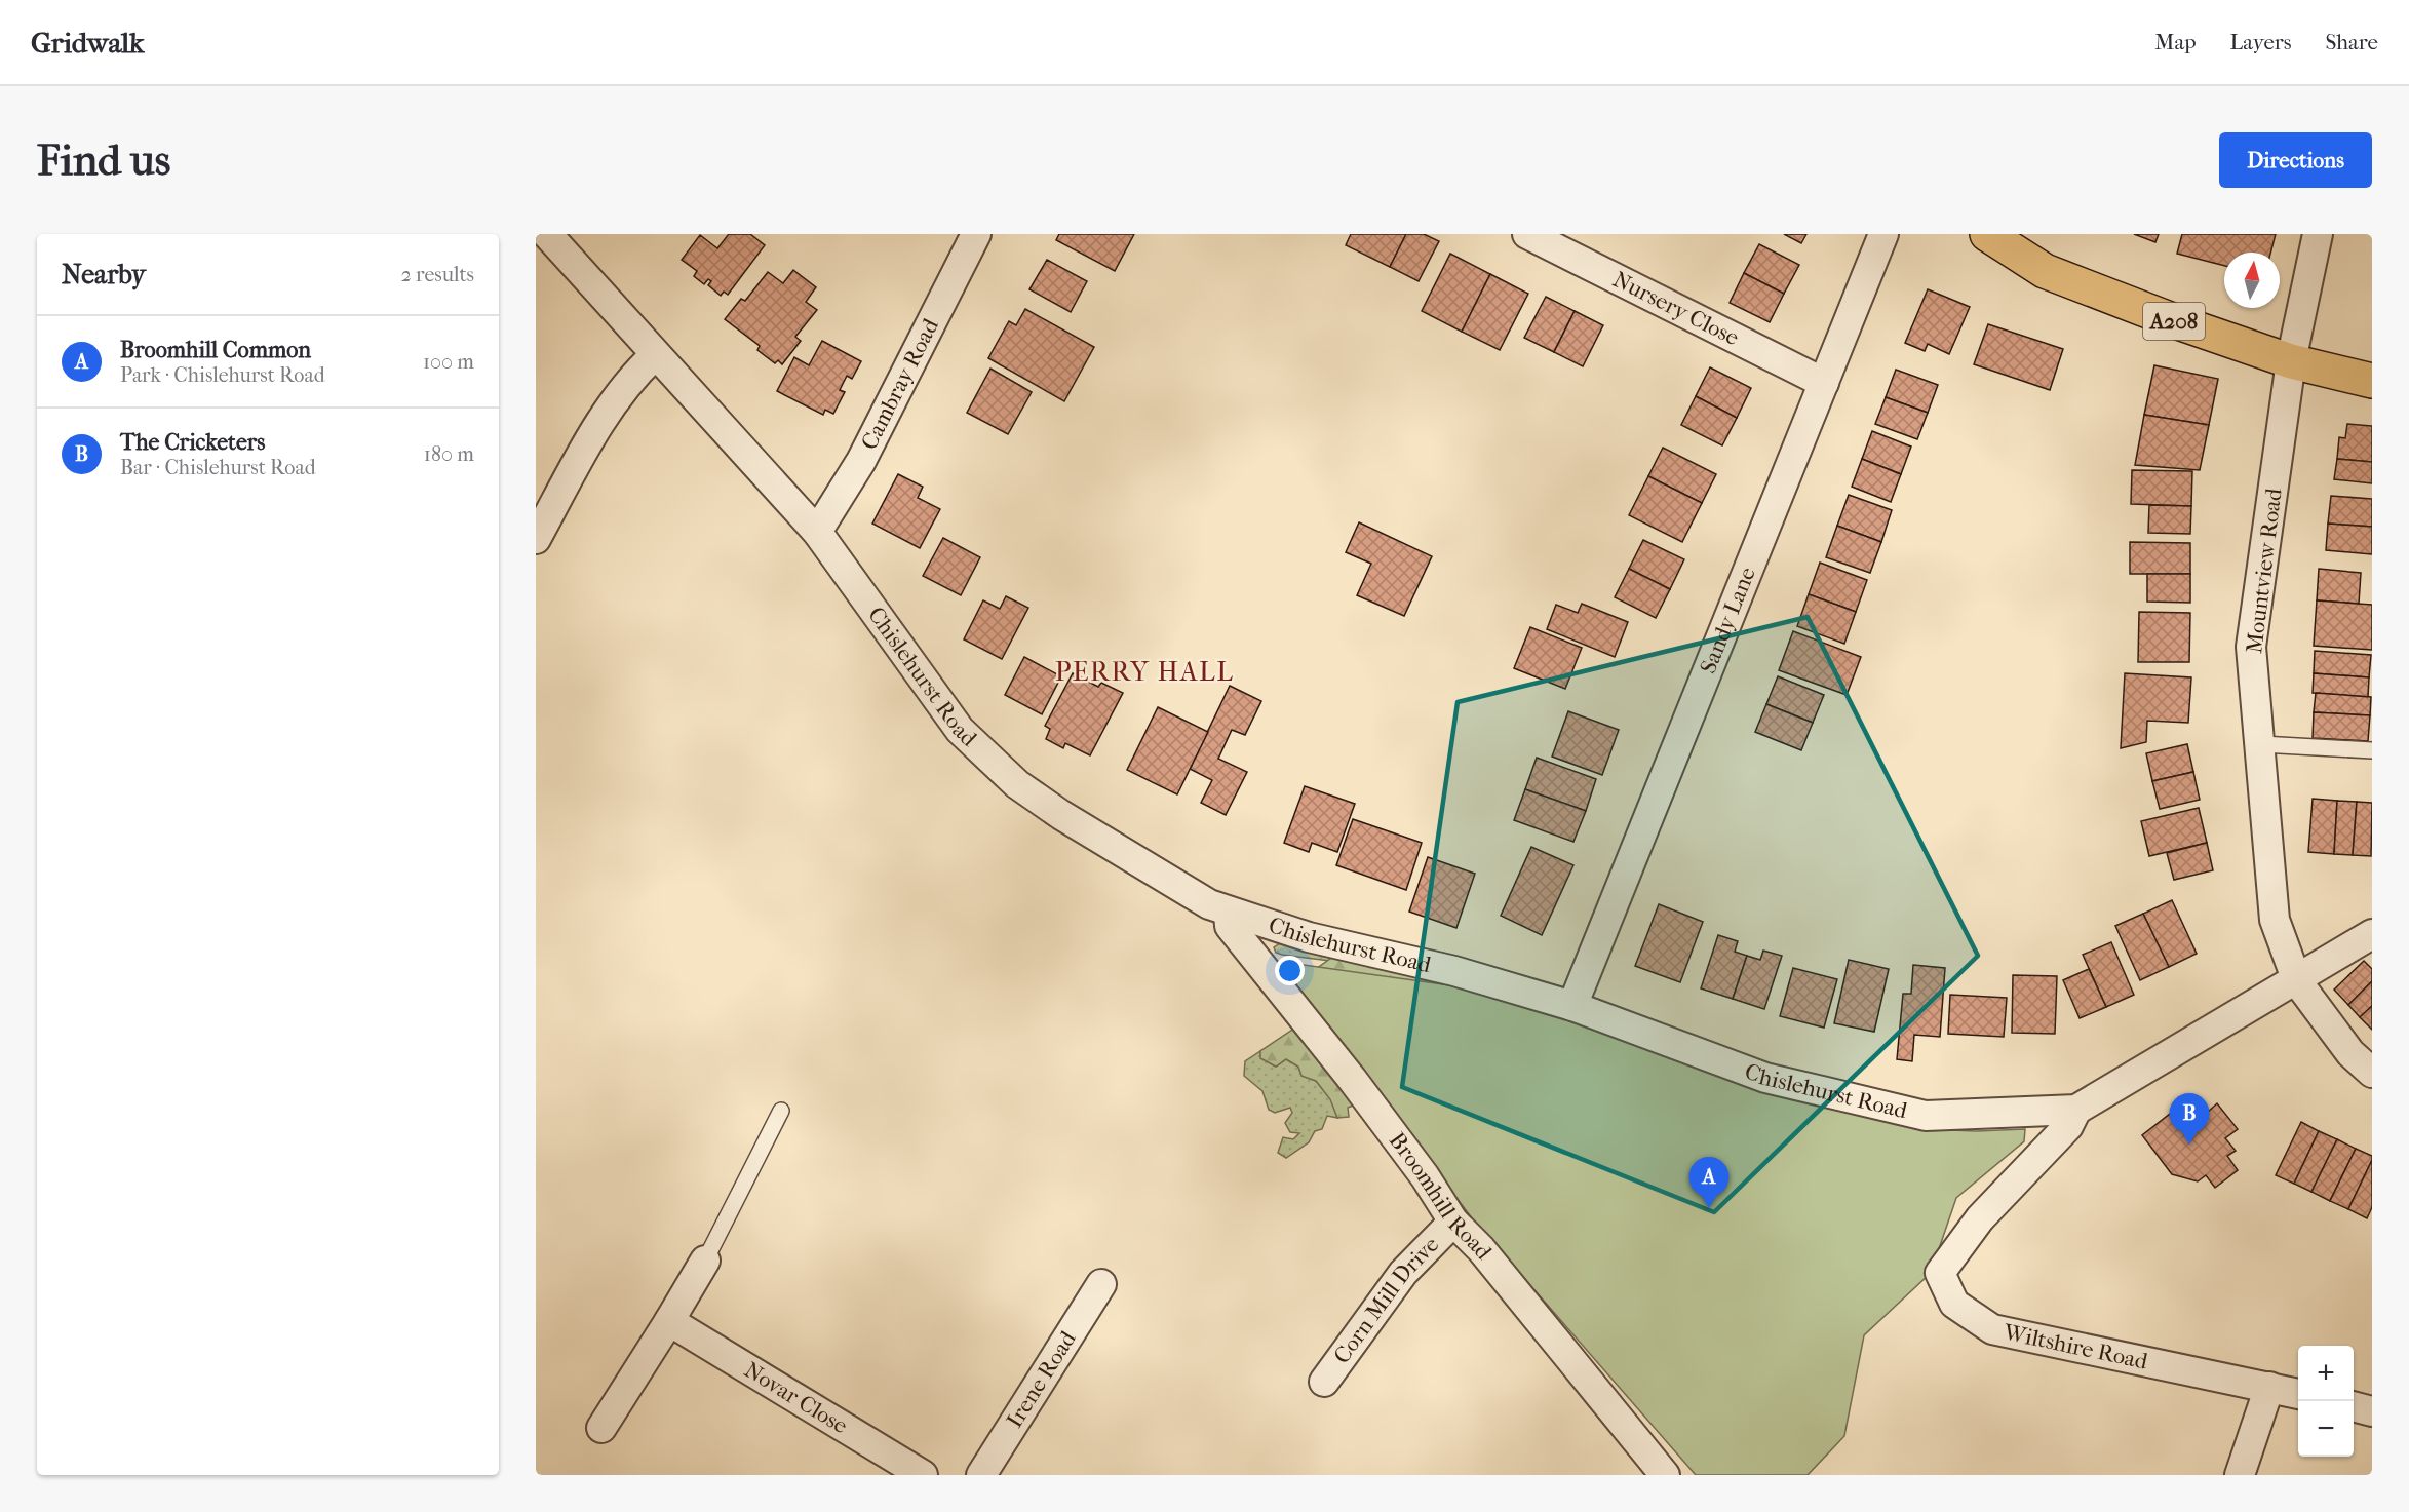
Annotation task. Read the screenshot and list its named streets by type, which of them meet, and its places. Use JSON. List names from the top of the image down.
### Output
{
  "streets": {
    "main road": ["A208"],
    "street": [
      "Nursery Close",
      "Cambray Road",
      "Mountview Road",
      "Sandy Lane",
      "Chislehurst Road",
      "Broomhill Road",
      "Corn Mill Drive",
      "Wiltshire Road",
      "Irene Road",
      "Novar Close"
    ]
  },
  "crossings": [
    ["Nursery Close", "Sandy Lane"],
    ["A208", "Mountview Road"],
    ["Cambray Road", "Chislehurst Road"],
    ["Mountview Road", "Chislehurst Road"],
    ["Sandy Lane", "Chislehurst Road"],
    ["Chislehurst Road", "Broomhill Road"],
    ["Chislehurst Road", "Wiltshire Road"],
    ["Broomhill Road", "Corn Mill Drive"]
  ],
  "districts": ["PERRY HALL"],
  "north": "top",
  "page": {
    "header": "Gridwalk",
    "nav": ["Map", "Layers", "Share"],
    "buttons": "Directions",
    "title": "Find us",
    "heading": ["Nearby", "2 results"],
    "list": [
      {
        "mark": "A",
        "name": "Broomhill Common",
        "note": "Park · Chislehurst Road",
        "value": "100 m"
      },
      {
        "mark": "B",
        "name": "The Cricketers",
        "note": "Bar · Chislehurst Road",
        "value": "180 m"
      }
    ],
    "pins": ["B", "A"],
    "map_buttons": ["+", "−"]
  }
}
